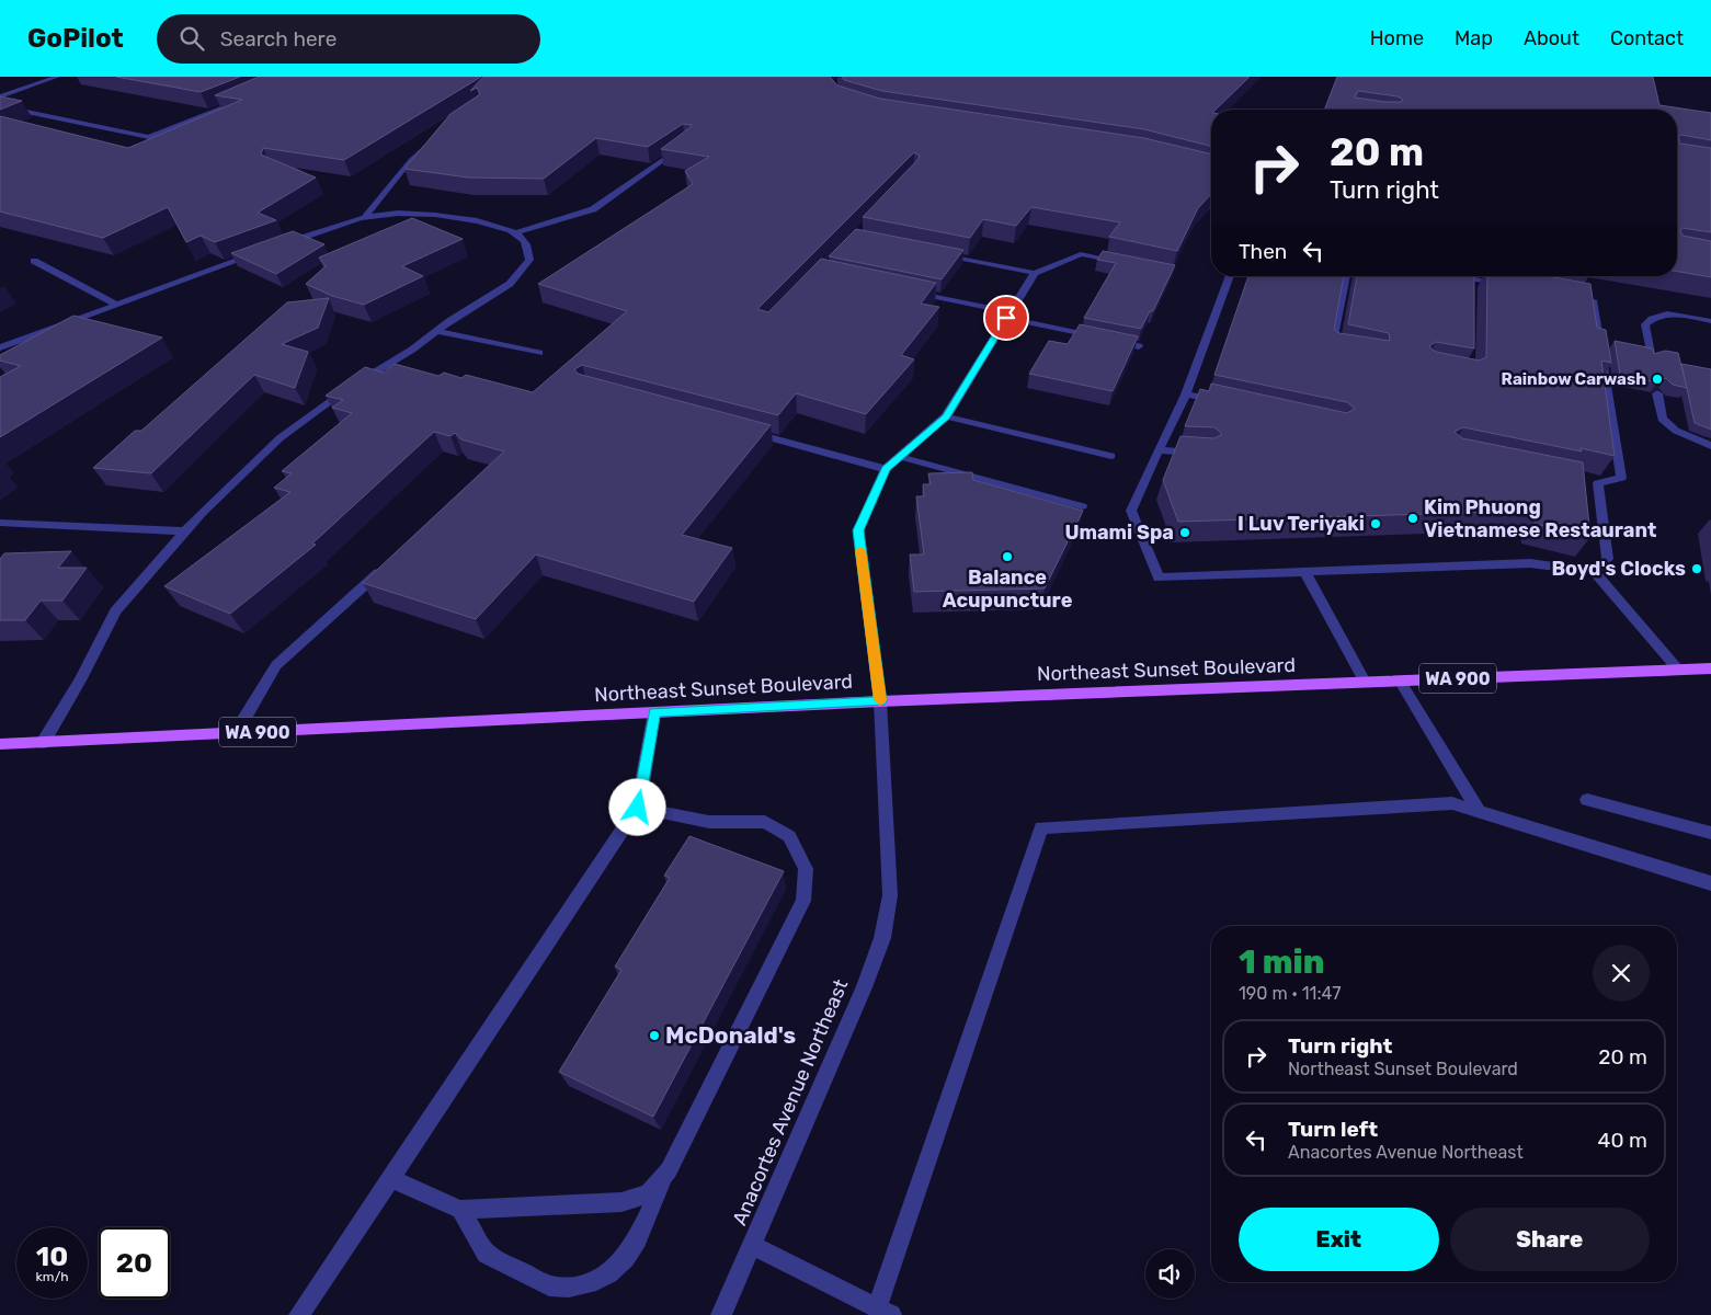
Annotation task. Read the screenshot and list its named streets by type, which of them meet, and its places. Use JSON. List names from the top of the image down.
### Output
{
  "streets": {
    "main road": ["Northeast Sunset Boulevard", "WA 900"],
    "street": ["Anacortes Avenue Northeast"]
  },
  "crossings": [
    ["Northeast Sunset Boulevard", "Anacortes Avenue Northeast"]
  ],
  "places": [
    "Rainbow Carwash",
    "Kim Phuong Vietnamese Restaurant",
    "I Luv Teriyaki",
    "Umami Spa",
    "Balance Acupuncture",
    "Boyd's Clocks",
    "McDonald's"
  ],
  "page": {
    "header": "GoPilot",
    "search": "Search here",
    "nav": [
      "Home",
      "Map",
      "About",
      "Contact"
    ],
    "turn": ["20 m", "Turn right"],
    "then": "Then",
    "heading": ["1 min", "190 m · 11:47"],
    "list": [
      {
        "name": "Turn right",
        "note": "Northeast Sunset Boulevard",
        "value": "20 m"
      },
      {
        "name": "Turn left",
        "note": "Anacortes Avenue Northeast",
        "value": "40 m"
      }
    ],
    "buttons": ["Exit", "Share"],
    "speed": "10 km/h",
    "limit": "20"
  }
}
